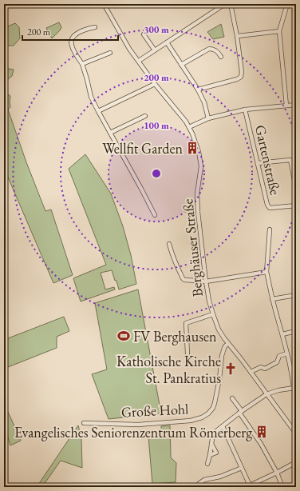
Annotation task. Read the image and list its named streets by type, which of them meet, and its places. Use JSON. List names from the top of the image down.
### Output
{
  "streets": {
    "street": ["Gartenstraße", "Berghäuser Straße", "Große Hohl"]
  },
  "crossings": [
    ["Berghäuser Straße", "Große Hohl"]
  ],
  "places": {
    "building": ["Wellfit Garden", "Evangelisches Seniorenzentrum Römerberg"],
    "sports": ["FV Berghausen"],
    "church": ["Katholische Kirche St. Pankratius"]
  },
  "scale_bar": "200 m",
  "rings": ["300 m", "200 m", "100 m"]
}
